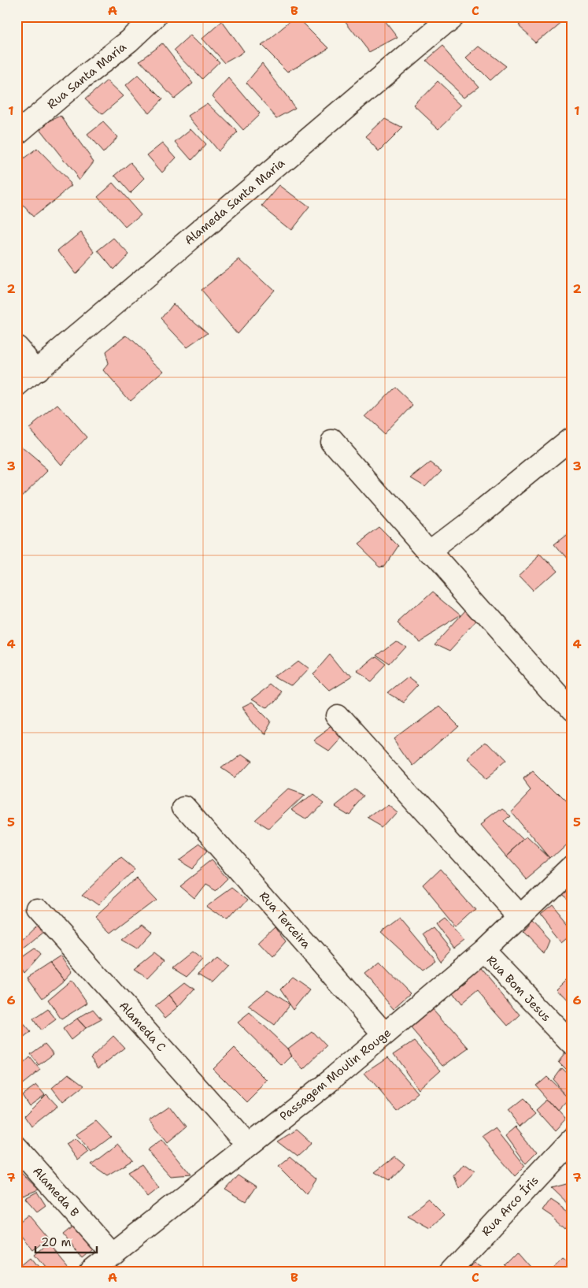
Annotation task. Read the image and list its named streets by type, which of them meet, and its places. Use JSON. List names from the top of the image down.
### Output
{
  "streets": {
    "street": [
      "Rua Santa Maria",
      "Alameda Santa Maria",
      "Rua Terceira",
      "Rua Bom Jesus",
      "Alameda C",
      "Passagem Moulin Rouge",
      "Alameda B",
      "Rua Arco Íris"
    ]
  },
  "crossings": [
    ["Rua Terceira", "Passagem Moulin Rouge"],
    ["Rua Bom Jesus", "Passagem Moulin Rouge"],
    ["Alameda C", "Passagem Moulin Rouge"],
    ["Passagem Moulin Rouge", "Alameda B"]
  ],
  "scale_bar": "20 m",
  "grid": {
    "columns": ["A", "B", "C"],
    "rows": [
      "1",
      "2",
      "3",
      "4",
      "5",
      "6",
      "7"
    ]
  }
}
